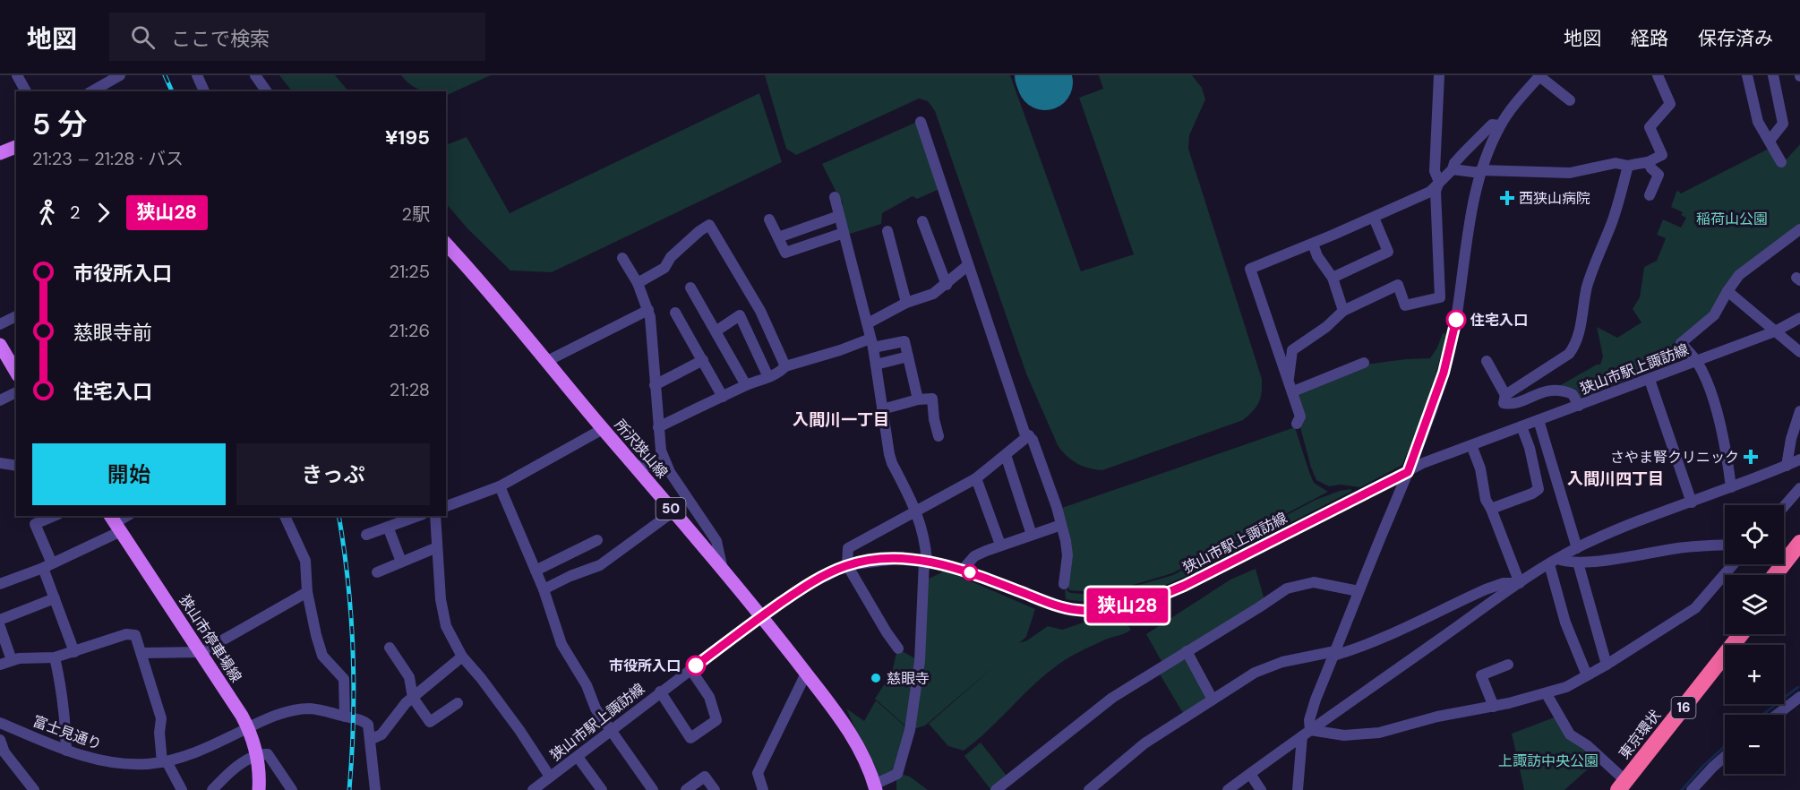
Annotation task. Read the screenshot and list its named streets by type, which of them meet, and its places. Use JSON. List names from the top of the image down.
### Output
{
  "streets": {
    "highway": ["16", "東京環状"],
    "main road": ["所沢狭山線", "50", "狭山市停車場線"],
    "street": ["狭山市駅上諏訪線", "富士見通り"]
  },
  "crossings": [
    ["狭山市駅上諏訪線", "所沢狭山線"],
    ["狭山市停車場線", "富士見通り"]
  ],
  "districts": ["入間川一丁目", "入間川四丁目"],
  "parks": ["稲荷山公園", "上諏訪中央公園"],
  "places": {
    "health": ["西狭山病院", "さやま腎クリニック"],
    "other": ["住宅入口", "市役所入口", "慈眼寺"]
  },
  "lines": ["bus line 狭山28"],
  "page": {
    "header": "地図",
    "search": "ここで検索",
    "nav": ["地図", "経路", "保存済み"],
    "on_map": "狭山28",
    "heading": ["5 分", "21:23 – 21:28 · バス", "¥195"],
    "legs": ["2", "狭山28", "2駅"],
    "list": [
      {
        "name": "市役所入口",
        "value": "21:25"
      },
      {
        "name": "慈眼寺前",
        "value": "21:26"
      },
      {
        "name": "住宅入口",
        "value": "21:28"
      }
    ],
    "buttons": ["開始", "きっぷ"],
    "map_buttons": ["+", "−"]
  }
}
